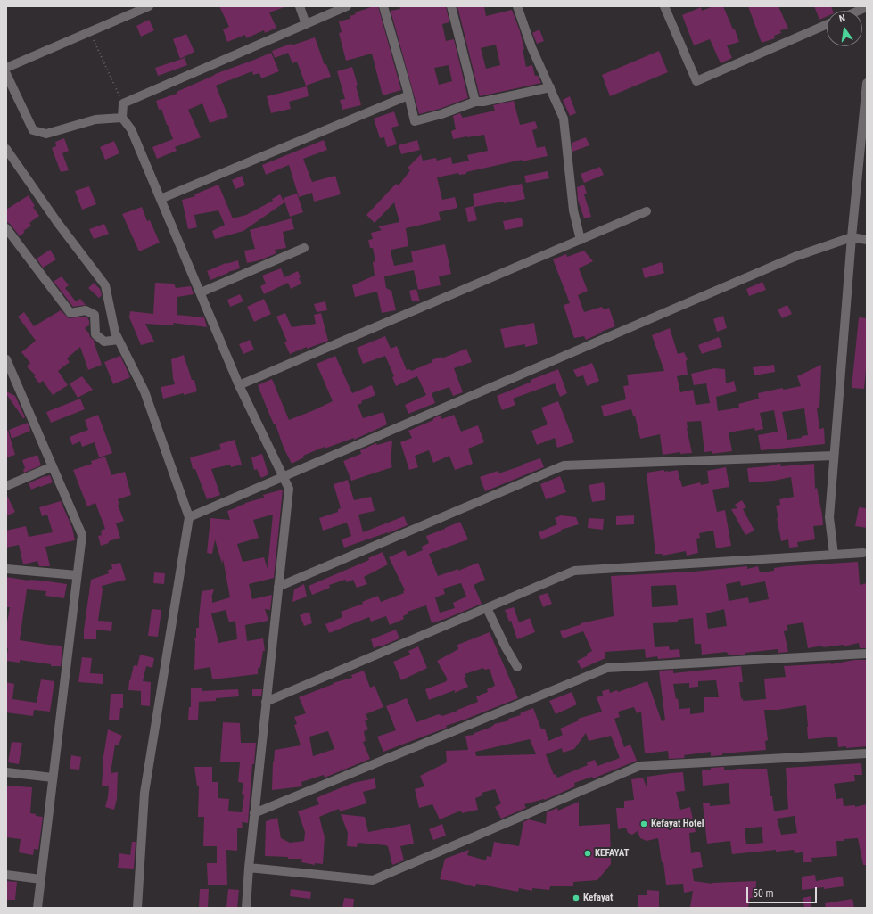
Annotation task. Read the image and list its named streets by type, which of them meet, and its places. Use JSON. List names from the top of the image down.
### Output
{
  "places": ["Kefayat Hotel", "KEFAYAT", "Kefayat"],
  "scale_bar": "50 m",
  "north": "top"
}
